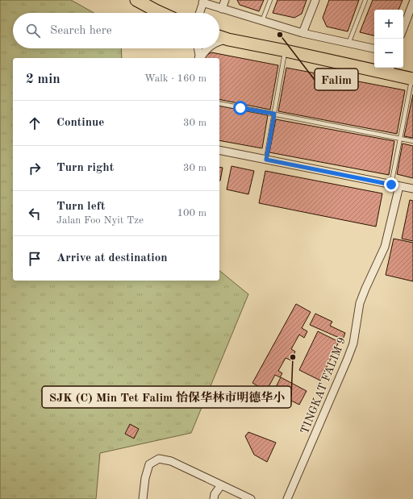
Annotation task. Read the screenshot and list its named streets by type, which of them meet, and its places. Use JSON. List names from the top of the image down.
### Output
{
  "streets": {
    "street": ["TINGKAT FALIM 9"]
  },
  "places": ["Falim", "SJK (C) Min Tet Falim 怡保华林市明德华小"],
  "page": {
    "map_buttons": ["+", "−"],
    "search": "Search here",
    "heading": ["2 min", "Walk · 160 m"],
    "list": [
      ["Continue", "30 m"],
      ["Turn right", "30 m"],
      ["Turn left", "Jalan Foo Nyit Tze", "100 m"],
      "Arrive at destination"
    ]
  }
}
